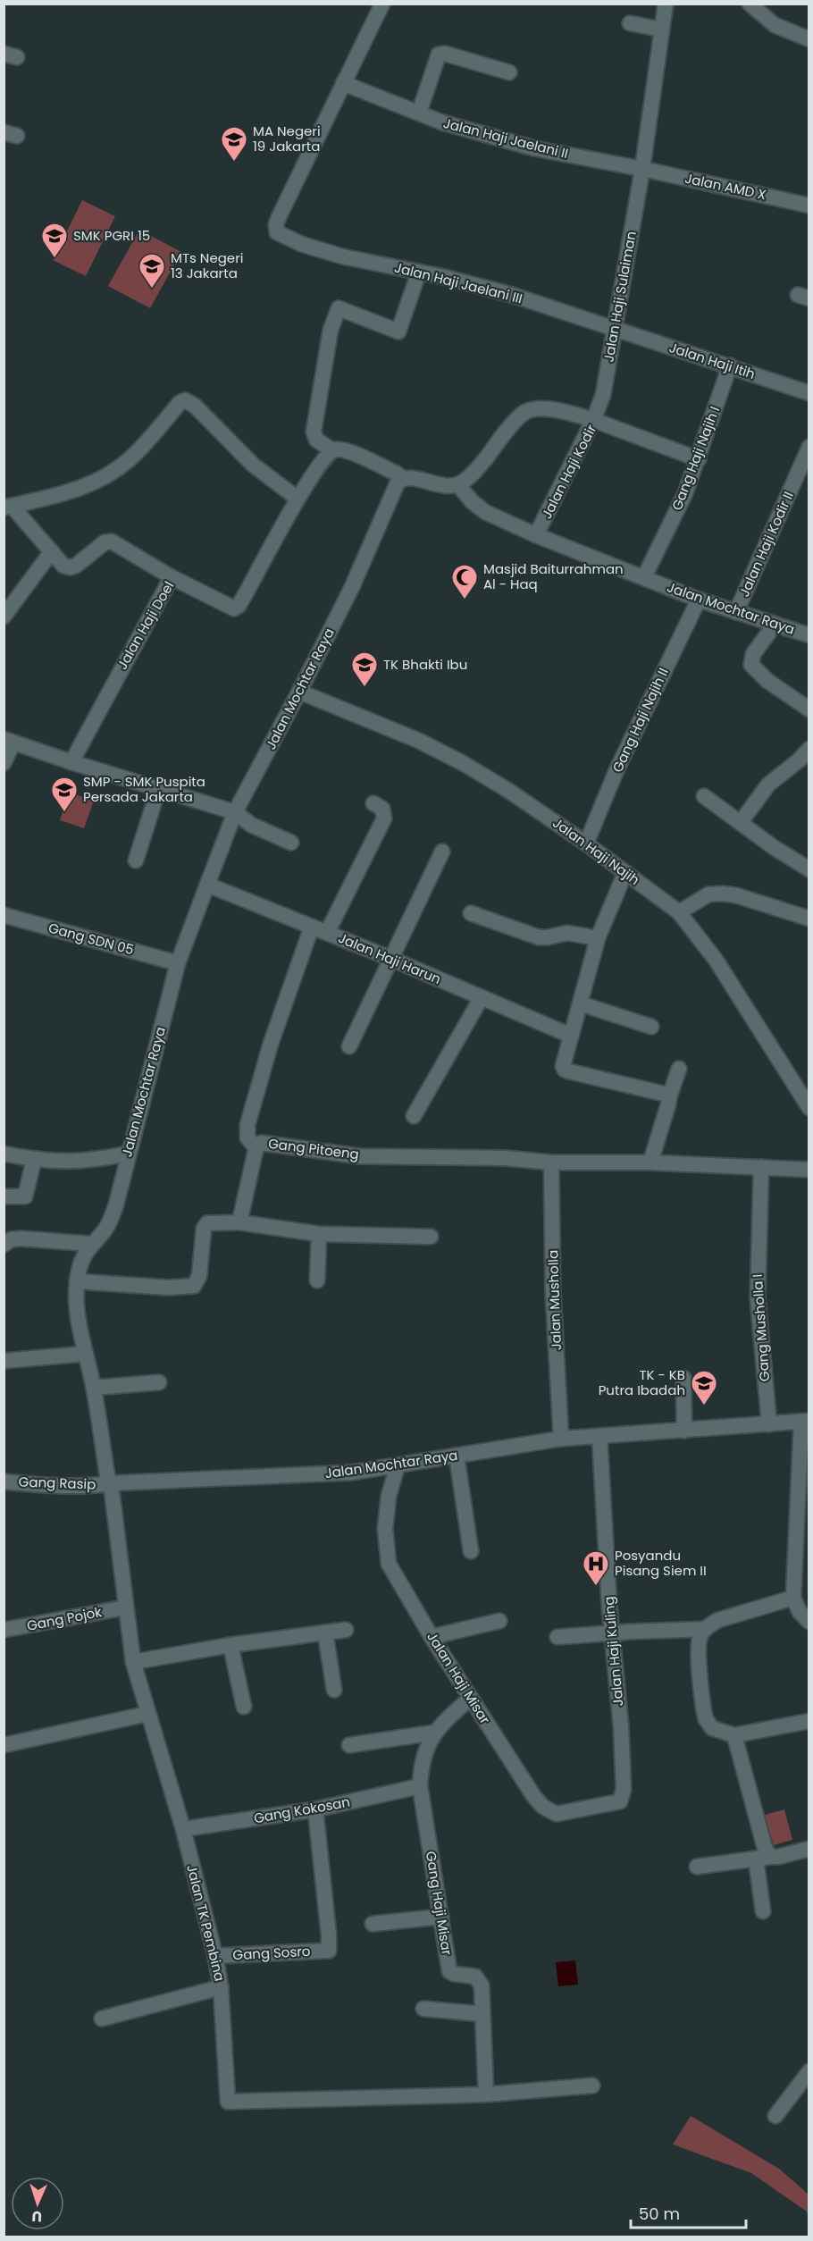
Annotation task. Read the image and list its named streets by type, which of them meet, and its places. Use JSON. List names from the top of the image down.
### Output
{
  "streets": {
    "street": [
      "Jalan Haji Jaelani II",
      "Jalan AMD X",
      "Jalan Haji Jaelani III",
      "Jalan Haji Sulaiman",
      "Jalan Haji Itih",
      "Gang Haji Najih I",
      "Jalan Haji Kodir",
      "Jalan Haji Kodir II",
      "Jalan Mochtar Raya",
      "Jalan Haji Doel",
      "Gang Haji Najih II",
      "Jalan Haji Najih",
      "Gang SDN 05",
      "Jalan Haji Harun",
      "Gang Pitoeng",
      "Jalan Musholla",
      "Gang Musholla I",
      "Gang Rasip",
      "Gang Pojok",
      "Jalan Haji Kuling",
      "Jalan Haji Misar",
      "Gang Kokosan",
      "Gang Haji Misar",
      "Jalan TK Pembina",
      "Gang Sosro"
    ]
  },
  "crossings": [
    ["Jalan Haji Jaelani II", "Jalan AMD X"],
    ["Jalan Haji Jaelani II", "Jalan Haji Jaelani III"],
    ["Jalan Haji Jaelani II", "Jalan Haji Sulaiman"],
    ["Jalan AMD X", "Jalan Haji Sulaiman"],
    ["Jalan Haji Jaelani III", "Jalan Haji Sulaiman"],
    ["Jalan Haji Jaelani III", "Jalan Haji Itih"],
    ["Jalan Haji Sulaiman", "Jalan Haji Itih"],
    ["Jalan Haji Sulaiman", "Jalan Haji Kodir"],
    ["Jalan Haji Itih", "Gang Haji Najih I"],
    ["Gang Haji Najih I", "Jalan Haji Kodir"],
    ["Gang Haji Najih I", "Jalan Mochtar Raya"],
    ["Jalan Haji Kodir", "Jalan Mochtar Raya"],
    ["Jalan Haji Kodir II", "Jalan Mochtar Raya"],
    ["Jalan Mochtar Raya", "Gang Haji Najih II"],
    ["Jalan Mochtar Raya", "Jalan Haji Najih"],
    ["Jalan Mochtar Raya", "Gang SDN 05"],
    ["Jalan Mochtar Raya", "Jalan Haji Harun"],
    ["Jalan Mochtar Raya", "Jalan Musholla"],
    ["Jalan Mochtar Raya", "Gang Musholla I"],
    ["Jalan Mochtar Raya", "Gang Rasip"],
    ["Jalan Mochtar Raya", "Jalan Haji Kuling"],
    ["Jalan Mochtar Raya", "Jalan Haji Misar"],
    ["Jalan Mochtar Raya", "Jalan TK Pembina"],
    ["Gang Haji Najih II", "Jalan Haji Najih"],
    ["Gang Pitoeng", "Jalan Musholla"],
    ["Gang Rasip", "Jalan TK Pembina"],
    ["Gang Pojok", "Jalan TK Pembina"],
    ["Jalan Haji Kuling", "Jalan Haji Misar"],
    ["Gang Kokosan", "Gang Haji Misar"],
    ["Gang Kokosan", "Jalan TK Pembina"],
    ["Gang Kokosan", "Gang Sosro"],
    ["Gang Haji Misar", "Jalan TK Pembina"],
    ["Jalan TK Pembina", "Gang Sosro"]
  ],
  "places": {
    "school or university": [
      "MA Negeri 19 Jakarta",
      "SMK PGRI 15",
      "MTs Negeri 13 Jakarta",
      "TK Bhakti Ibu",
      "SMP - SMK Puspita Persada Jakarta",
      "TK - KB Putra Ibadah"
    ],
    "mosque": ["Masjid Baiturrahman Al - Haq"],
    "hospital": ["Posyandu Pisang Siem II"]
  },
  "scale_bar": "50 m",
  "north": "bottom"
}
